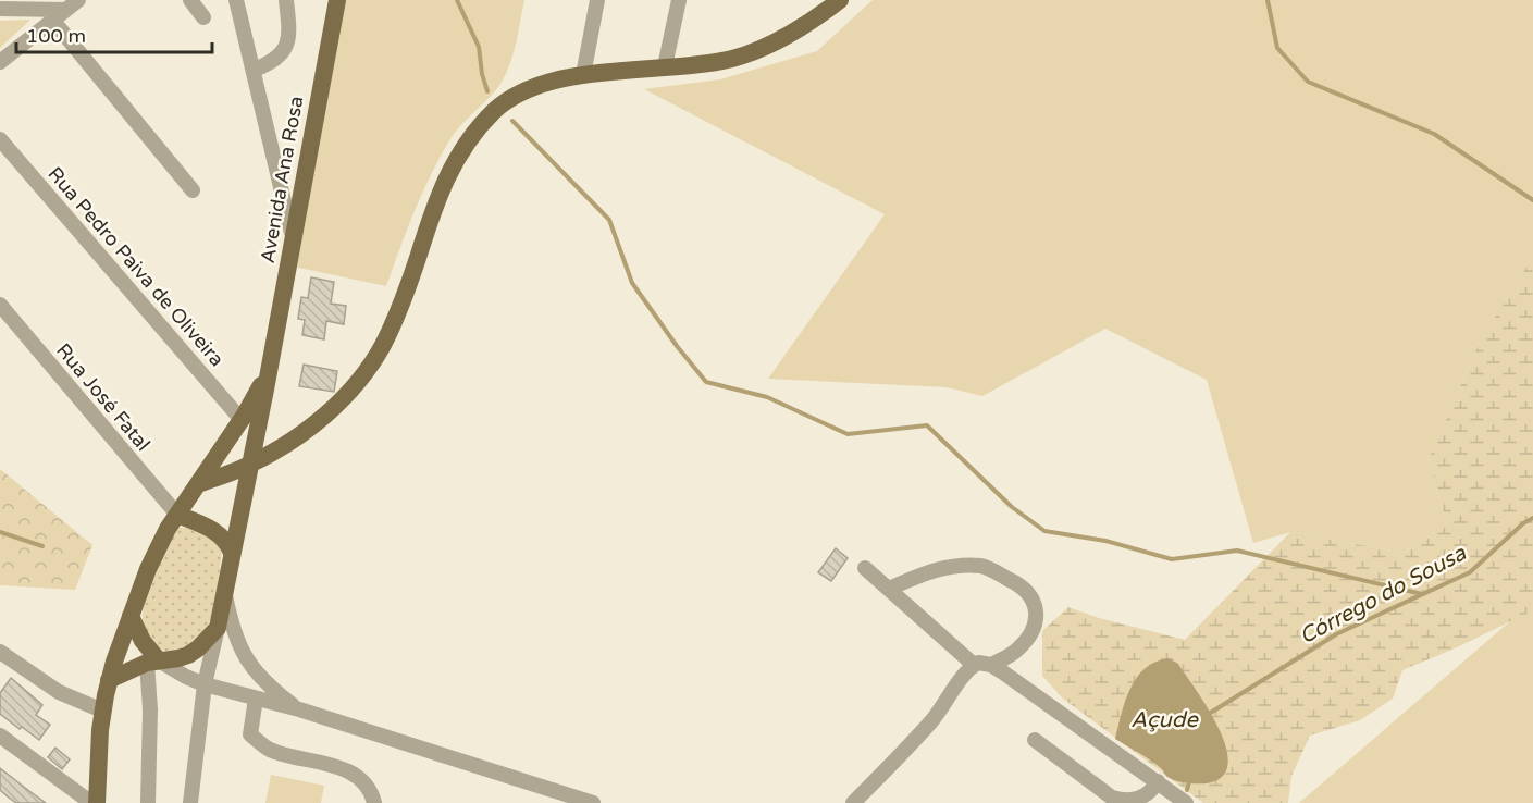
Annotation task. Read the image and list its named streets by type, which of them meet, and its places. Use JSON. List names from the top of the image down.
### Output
{
  "streets": {
    "main road": ["Avenida Ana Rosa"],
    "street": ["Rua Pedro Paiva de Oliveira", "Rua José Fatal"]
  },
  "crossings": [
    ["Avenida Ana Rosa", "Rua Pedro Paiva de Oliveira"],
    ["Avenida Ana Rosa", "Rua José Fatal"]
  ],
  "water": ["Córrego do Sousa", "Açude"],
  "scale_bar": "100 m"
}
